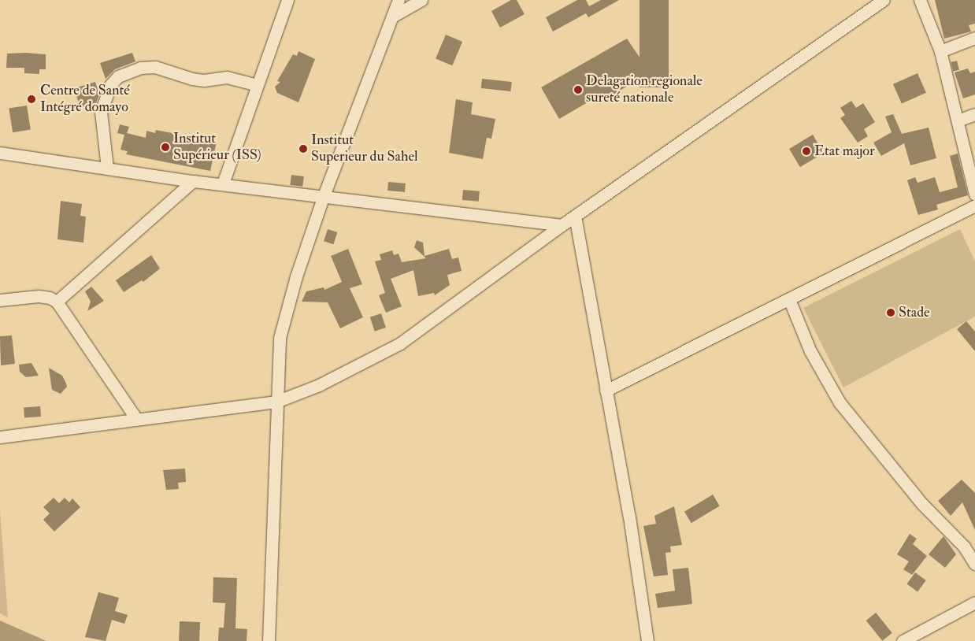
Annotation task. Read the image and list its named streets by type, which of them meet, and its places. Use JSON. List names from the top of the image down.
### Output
{
  "places": [
    "Delagation regionale sureté nationale",
    "Centre de Santé Intégré domayo",
    "Institut Supérieur (ISS)",
    "Institut Superieur du Sahel",
    "Etat major",
    "Stade"
  ]
}
